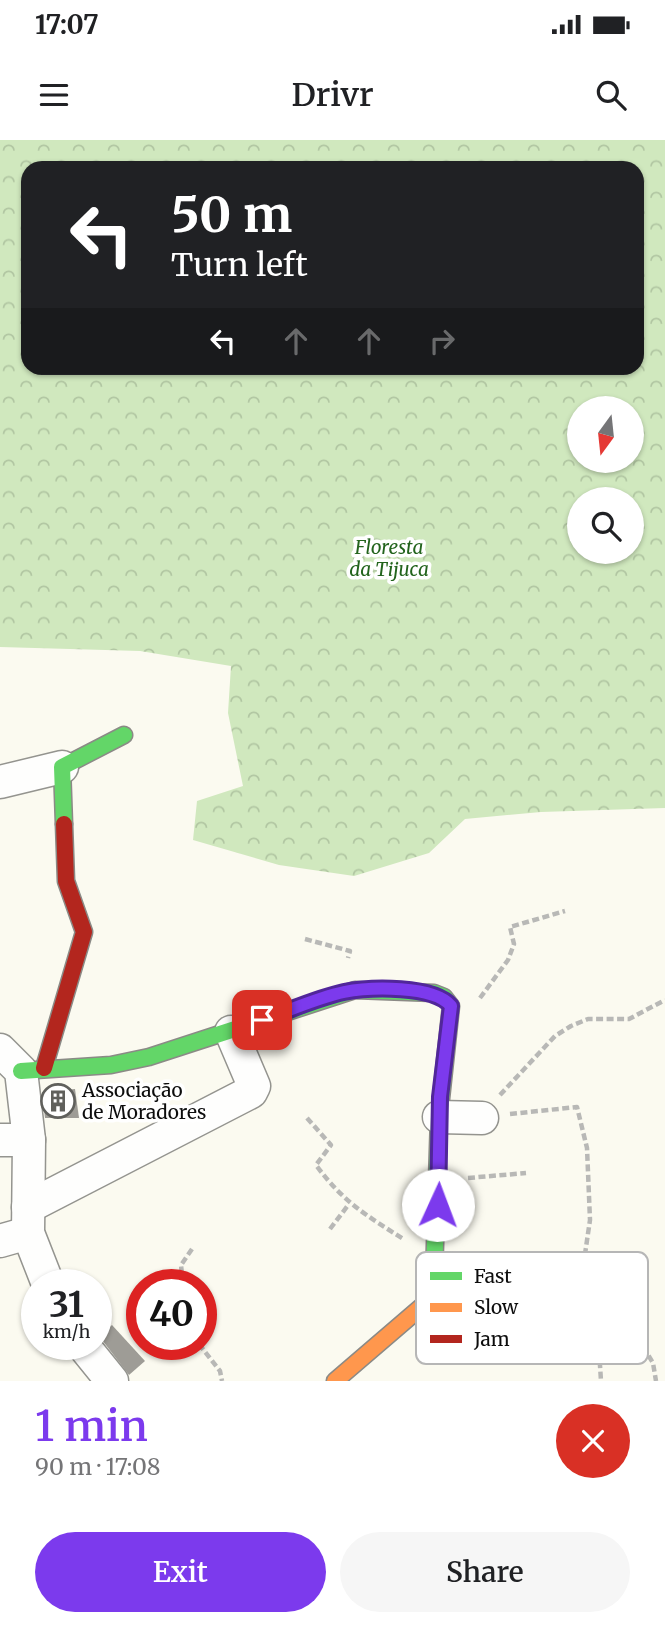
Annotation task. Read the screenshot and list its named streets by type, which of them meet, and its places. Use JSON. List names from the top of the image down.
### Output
{
  "parks": ["Floresta da Tijuca"],
  "places": {
    "building": ["Associação de Moradores"]
  },
  "legend": ["Fast", "Slow", "Jam"],
  "north": "bottom",
  "page": {
    "status": "17:07",
    "header": "Drivr",
    "turn": ["50 m", "Turn left"],
    "speed": "31 km/h",
    "limit": "40",
    "heading": ["1 min", "90 m · 17:08"],
    "buttons": ["Exit", "Share"]
  }
}
